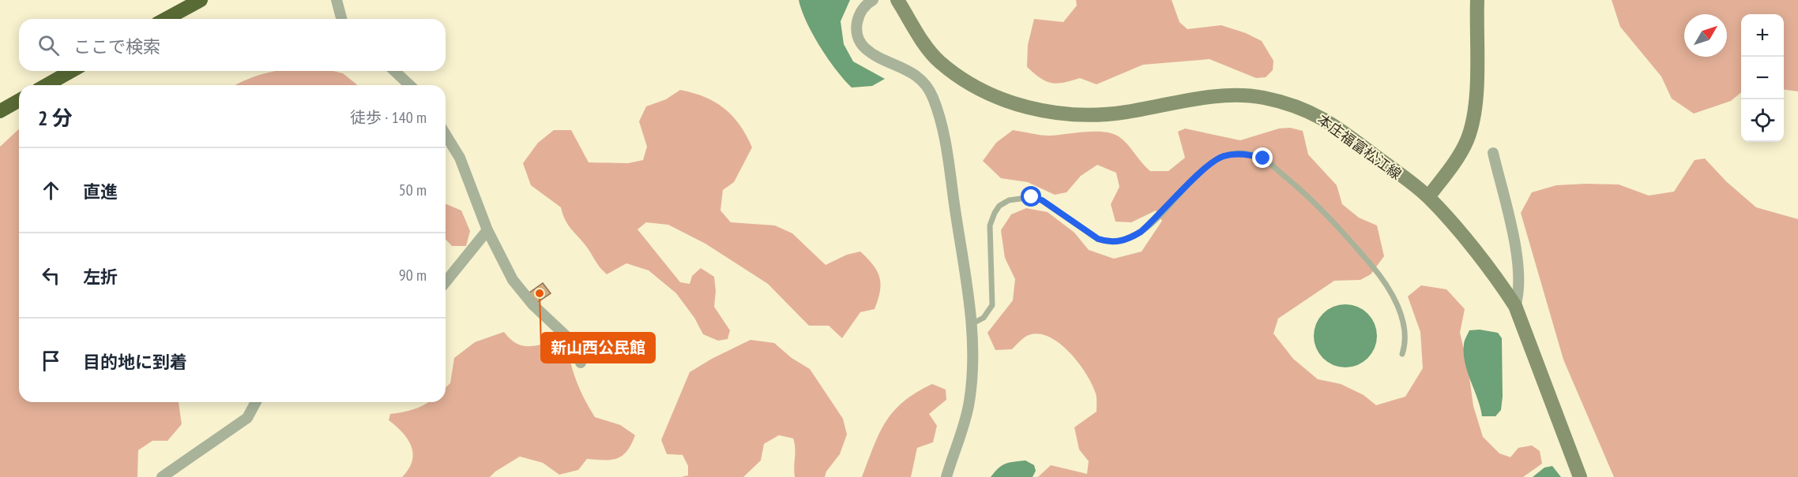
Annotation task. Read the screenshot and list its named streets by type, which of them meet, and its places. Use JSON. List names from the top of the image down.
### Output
{
  "streets": {
    "main road": ["本庄福富松江線"]
  },
  "places": ["新山西公民館"],
  "north": "top right",
  "page": {
    "map_buttons": ["+", "−"],
    "search": "ここで検索",
    "heading": ["2 分", "徒歩 · 140 m"],
    "list": [
      ["直進", "50 m"],
      ["左折", "90 m"],
      "目的地に到着"
    ]
  }
}
